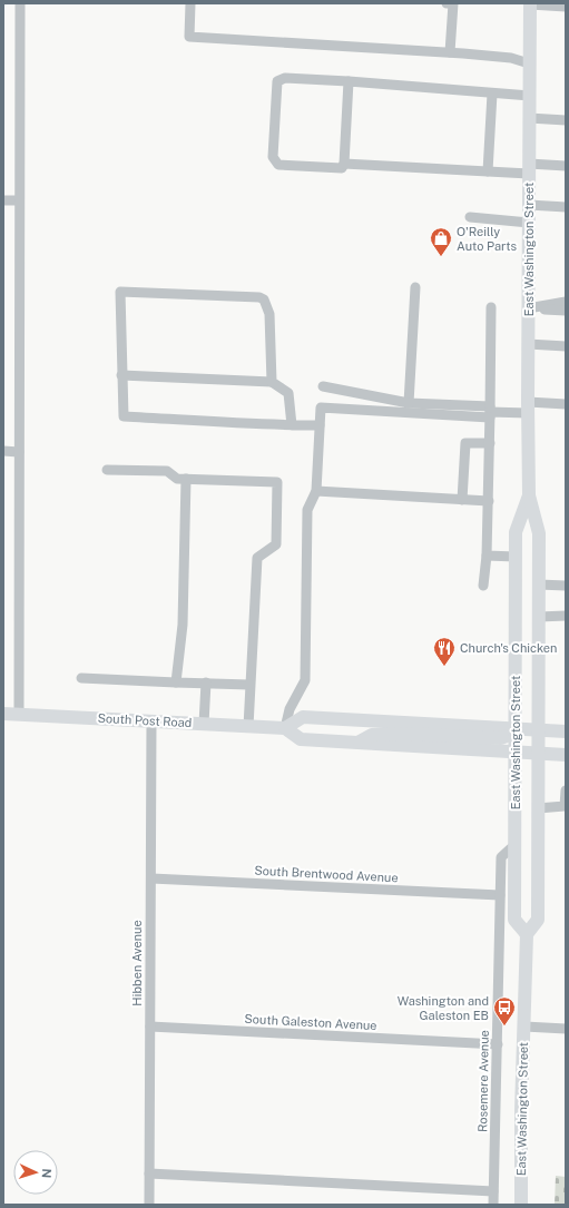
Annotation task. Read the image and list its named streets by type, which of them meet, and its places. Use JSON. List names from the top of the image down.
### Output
{
  "streets": {
    "main road": ["East Washington Street", "South Post Road"],
    "street": [
      "South Brentwood Avenue",
      "Hibben Avenue",
      "South Galeston Avenue",
      "Rosemere Avenue"
    ]
  },
  "crossings": [
    ["East Washington Street", "South Post Road"],
    ["East Washington Street", "Rosemere Avenue"],
    ["South Post Road", "Hibben Avenue"],
    ["South Brentwood Avenue", "Hibben Avenue"],
    ["South Brentwood Avenue", "Rosemere Avenue"],
    ["Hibben Avenue", "South Galeston Avenue"],
    ["South Galeston Avenue", "Rosemere Avenue"]
  ],
  "places": {
    "shop": ["O'Reilly Auto Parts"],
    "restaurant": ["Church's Chicken"],
    "bus stop": ["Washington and Galeston EB"]
  },
  "north": "right"
}
